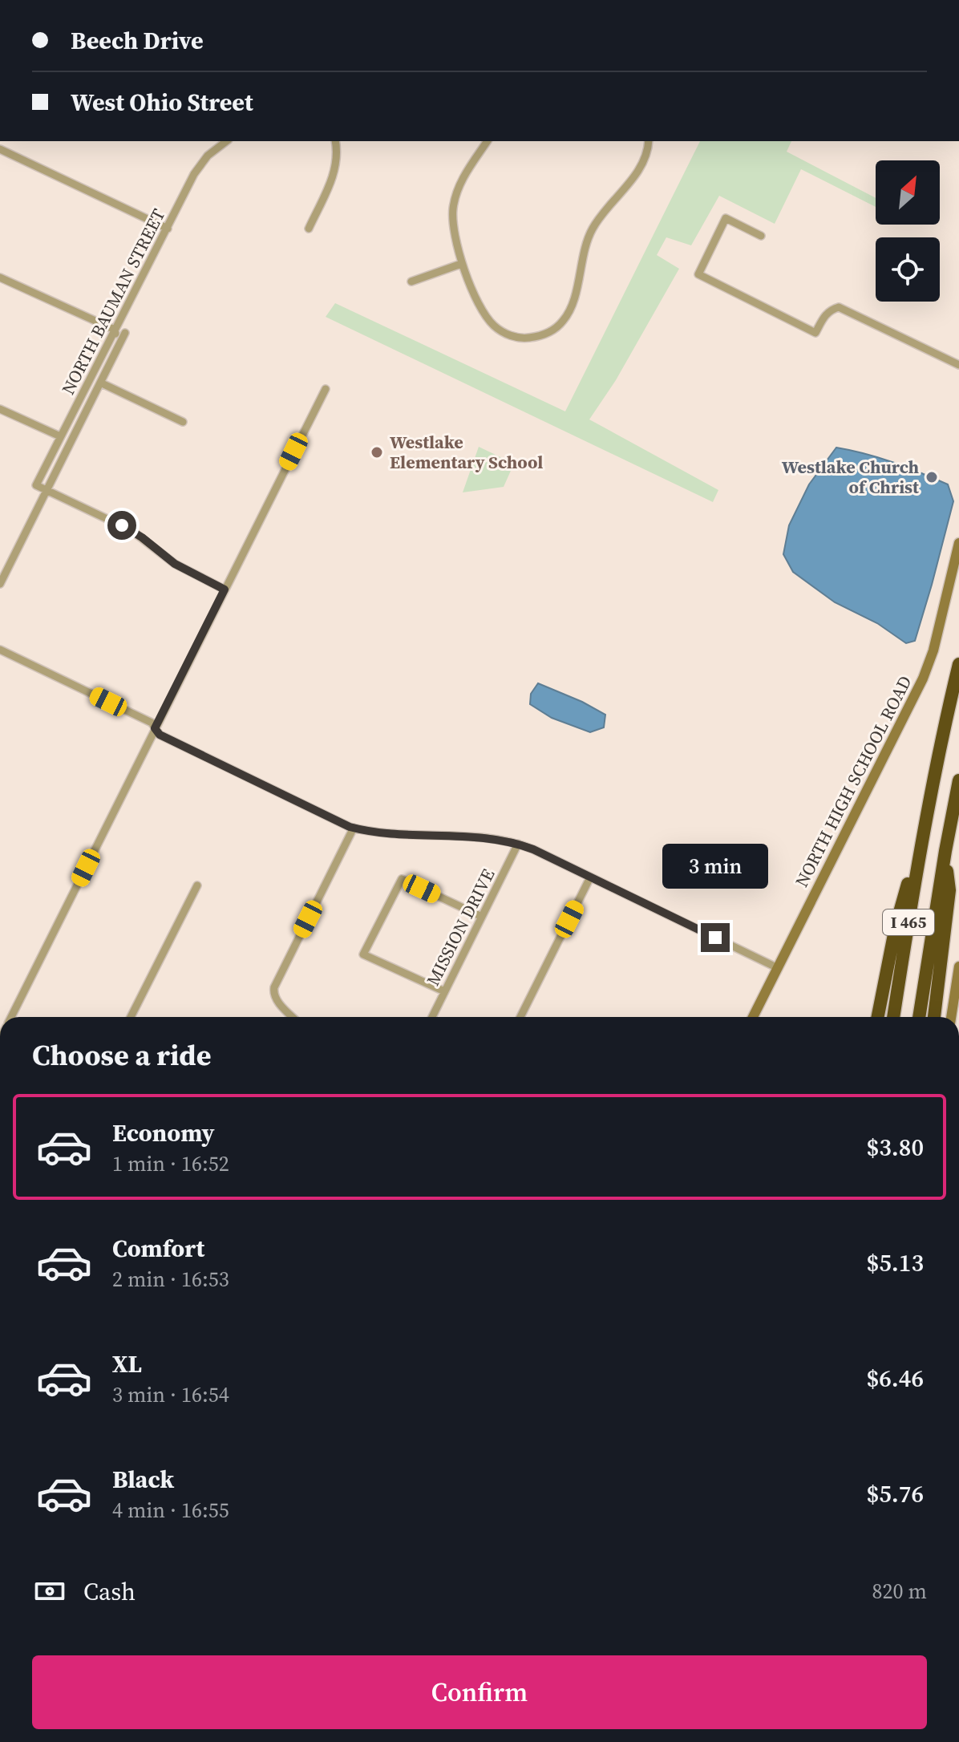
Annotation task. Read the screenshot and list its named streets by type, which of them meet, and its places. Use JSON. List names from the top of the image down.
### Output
{
  "streets": {
    "highway": ["I 465"],
    "street": ["NORTH BAUMAN STREET", "NORTH HIGH SCHOOL ROAD", "MISSION DRIVE"]
  },
  "places": ["Westlake Elementary School", "Westlake Church of Christ"],
  "north": "top right",
  "page": {
    "banner": ["Beech Drive", "West Ohio Street"],
    "bubble": "3 min",
    "heading": "Choose a ride",
    "list": [
      {
        "name": "Economy",
        "note": "1 min · 16:52",
        "value": "$3.80"
      },
      {
        "name": "Comfort",
        "note": "2 min · 16:53",
        "value": "$5.13"
      },
      {
        "name": "XL",
        "note": "3 min · 16:54",
        "value": "$6.46"
      },
      {
        "name": "Black",
        "note": "4 min · 16:55",
        "value": "$5.76"
      }
    ],
    "pay": ["Cash", "820 m"],
    "buttons": "Confirm"
  }
}
